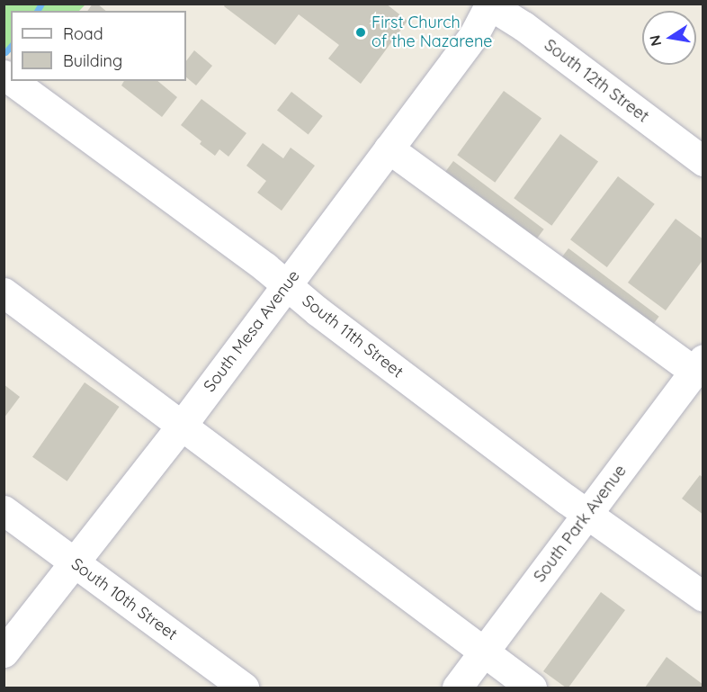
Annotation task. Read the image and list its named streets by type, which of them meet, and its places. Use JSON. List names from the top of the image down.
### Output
{
  "streets": {
    "street": [
      "South 12th Street",
      "South Mesa Avenue",
      "South 11th Street",
      "South Park Avenue",
      "South 10th Street"
    ]
  },
  "crossings": [
    ["South 12th Street", "South Mesa Avenue"],
    ["South Mesa Avenue", "South 11th Street"],
    ["South Mesa Avenue", "South 10th Street"],
    ["South 11th Street", "South Park Avenue"]
  ],
  "places": ["First Church of the Nazarene"],
  "legend": ["Road", "Building"],
  "north": "left"
}
